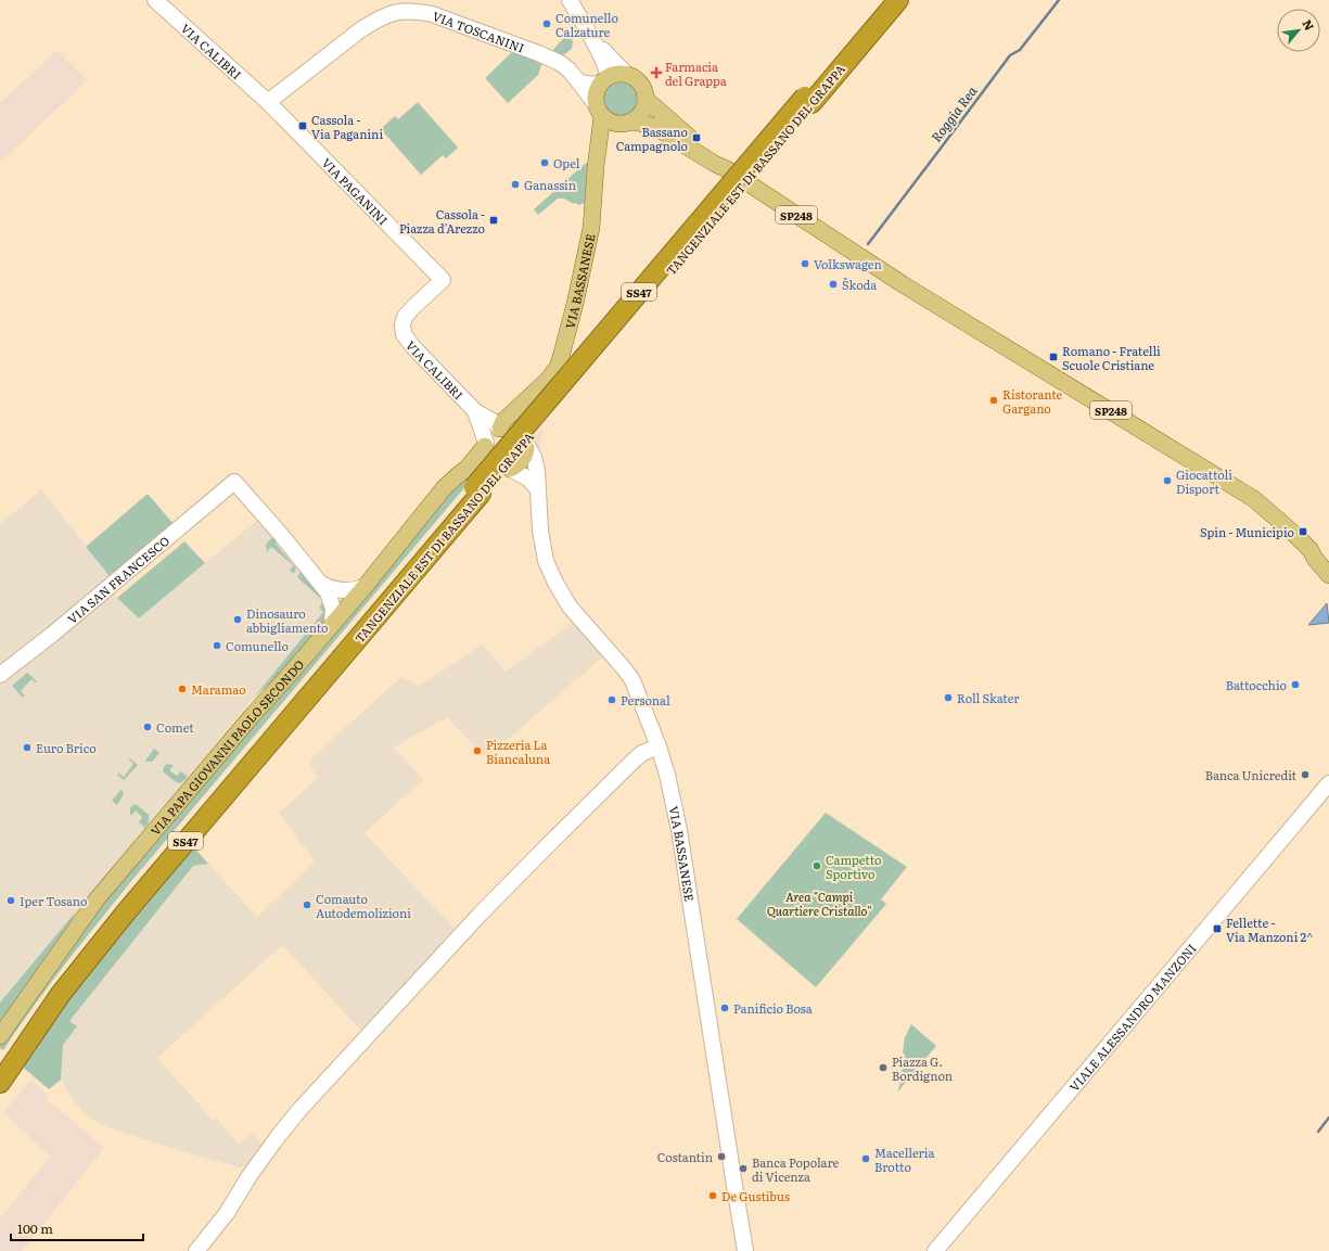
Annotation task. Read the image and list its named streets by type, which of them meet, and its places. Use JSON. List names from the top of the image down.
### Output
{
  "streets": {
    "highway": ["TANGENZIALE EST DI BASSANO DEL GRAPPA", "SS47"],
    "main road": ["SP248", "VIA BASSANESE", "VIA PAPA GIOVANNI PAOLO SECONDO"],
    "street": [
      "VIA TOSCANINI",
      "VIA CALIBRI",
      "VIA PAGANINI",
      "VIA SAN FRANCESCO",
      "VIALE ALESSANDRO MANZONI"
    ]
  },
  "crossings": [
    ["VIA TOSCANINI", "VIA CALIBRI"],
    ["VIA TOSCANINI", "VIA PAGANINI"],
    ["VIA TOSCANINI", "SP248"],
    ["VIA TOSCANINI", "VIA BASSANESE"],
    ["VIA CALIBRI", "VIA PAGANINI"],
    ["VIA CALIBRI", "VIA BASSANESE"],
    ["VIA CALIBRI", "VIA PAPA GIOVANNI PAOLO SECONDO"],
    ["SP248", "VIA BASSANESE"],
    ["VIA BASSANESE", "VIA PAPA GIOVANNI PAOLO SECONDO"]
  ],
  "water": ["Roggia Rea"],
  "parks": ["Area \"Campi Quartiere Cristallo\""],
  "places": {
    "other": [
      "Comunello Calzature",
      "Opel",
      "Ganassin",
      "Volkswagen",
      "Škoda",
      "Ristorante Gargano",
      "Giocattoli Disport",
      "Dinosauro abbigliamento",
      "Comunello",
      "Battocchio",
      "Maramao",
      "Roll Skater",
      "Personal",
      "Comet",
      "Euro Brico",
      "Pizzeria La Biancaluna",
      "Banca Unicredit",
      "Campetto Sportivo",
      "Iper Tosano",
      "Comauto Autodemolizioni",
      "Panificio Bosa",
      "Piazza G. Bordignon",
      "Costantin",
      "Macelleria Brotto",
      "Banca Popolare di Vicenza",
      "De Gustibus"
    ],
    "health": ["Farmacia del Grappa"],
    "transit": [
      "Cassola - Via Paganini",
      "Bassano Campagnolo",
      "Cassola - Piazza d'Arezzo",
      "Romano - Fratelli Scuole Cristiane",
      "Spin - Municipio",
      "Fellette - Via Manzoni 2^"
    ]
  },
  "scale_bar": "100 m",
  "north": "top right"
}
